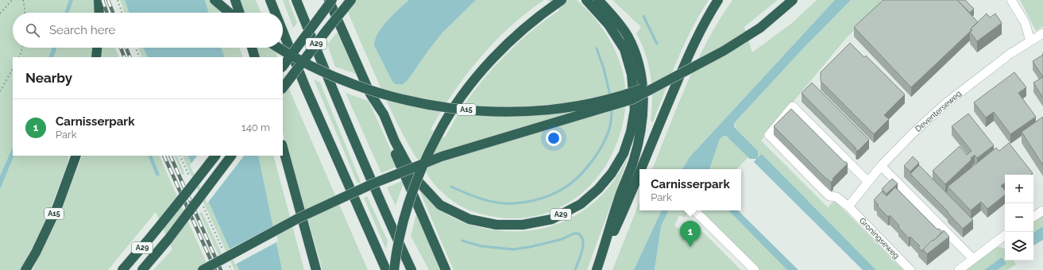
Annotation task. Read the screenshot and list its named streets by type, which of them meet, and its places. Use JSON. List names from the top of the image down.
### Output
{
  "streets": {
    "highway": ["A29", "A15"],
    "street": ["Deventerseweg", "Groningseweg"]
  },
  "crossings": [
    ["Deventerseweg", "Groningseweg"]
  ],
  "page": {
    "search": "Search here",
    "heading": "Nearby",
    "list": [
      {
        "mark": "1",
        "name": "Carnisserpark",
        "note": "Park",
        "value": "140 m"
      }
    ],
    "popup": ["Carnisserpark", "Park"],
    "map_buttons": ["+", "−"],
    "pins": "1"
  }
}
